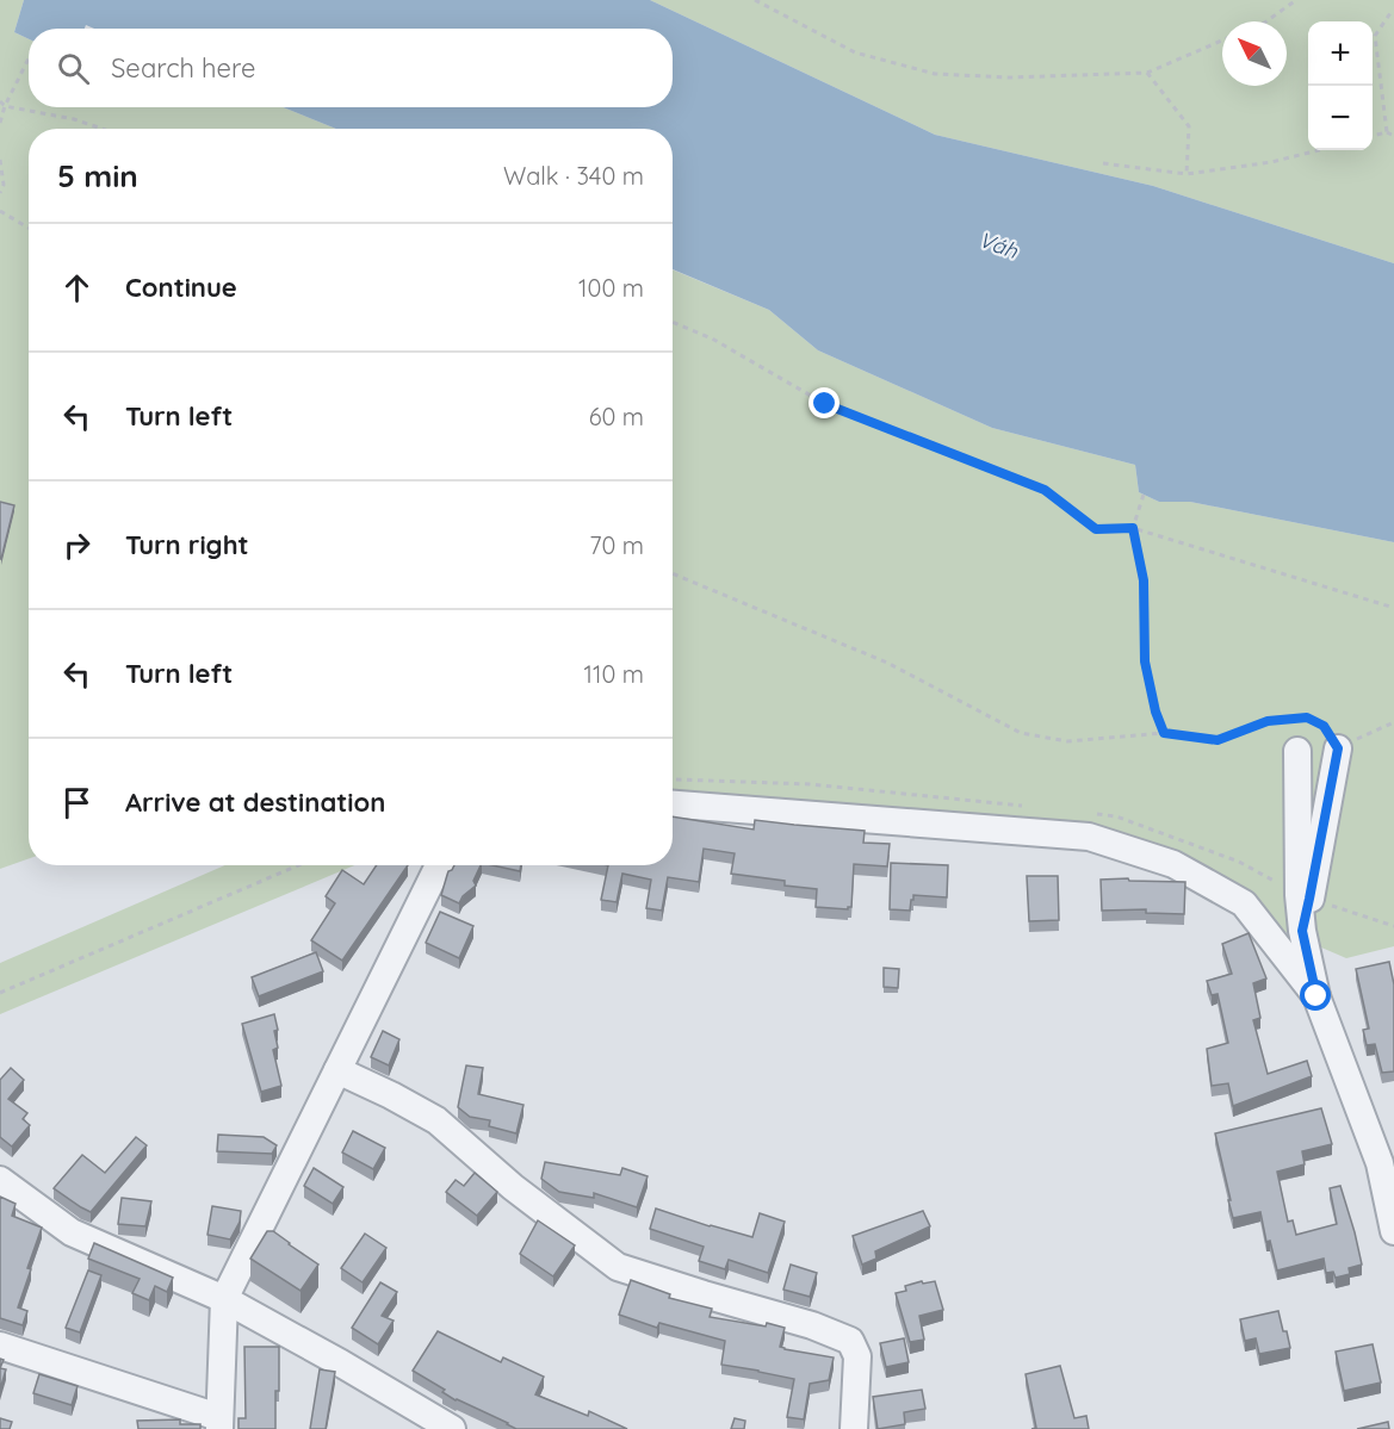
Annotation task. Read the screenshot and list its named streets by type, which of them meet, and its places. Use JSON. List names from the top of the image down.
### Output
{
  "water": ["Váh"],
  "north": "top left",
  "page": {
    "map_buttons": ["+", "−"],
    "search": "Search here",
    "heading": ["5 min", "Walk · 340 m"],
    "list": [
      ["Continue", "100 m"],
      ["Turn left", "60 m"],
      ["Turn right", "70 m"],
      ["Turn left", "110 m"],
      "Arrive at destination"
    ]
  }
}
